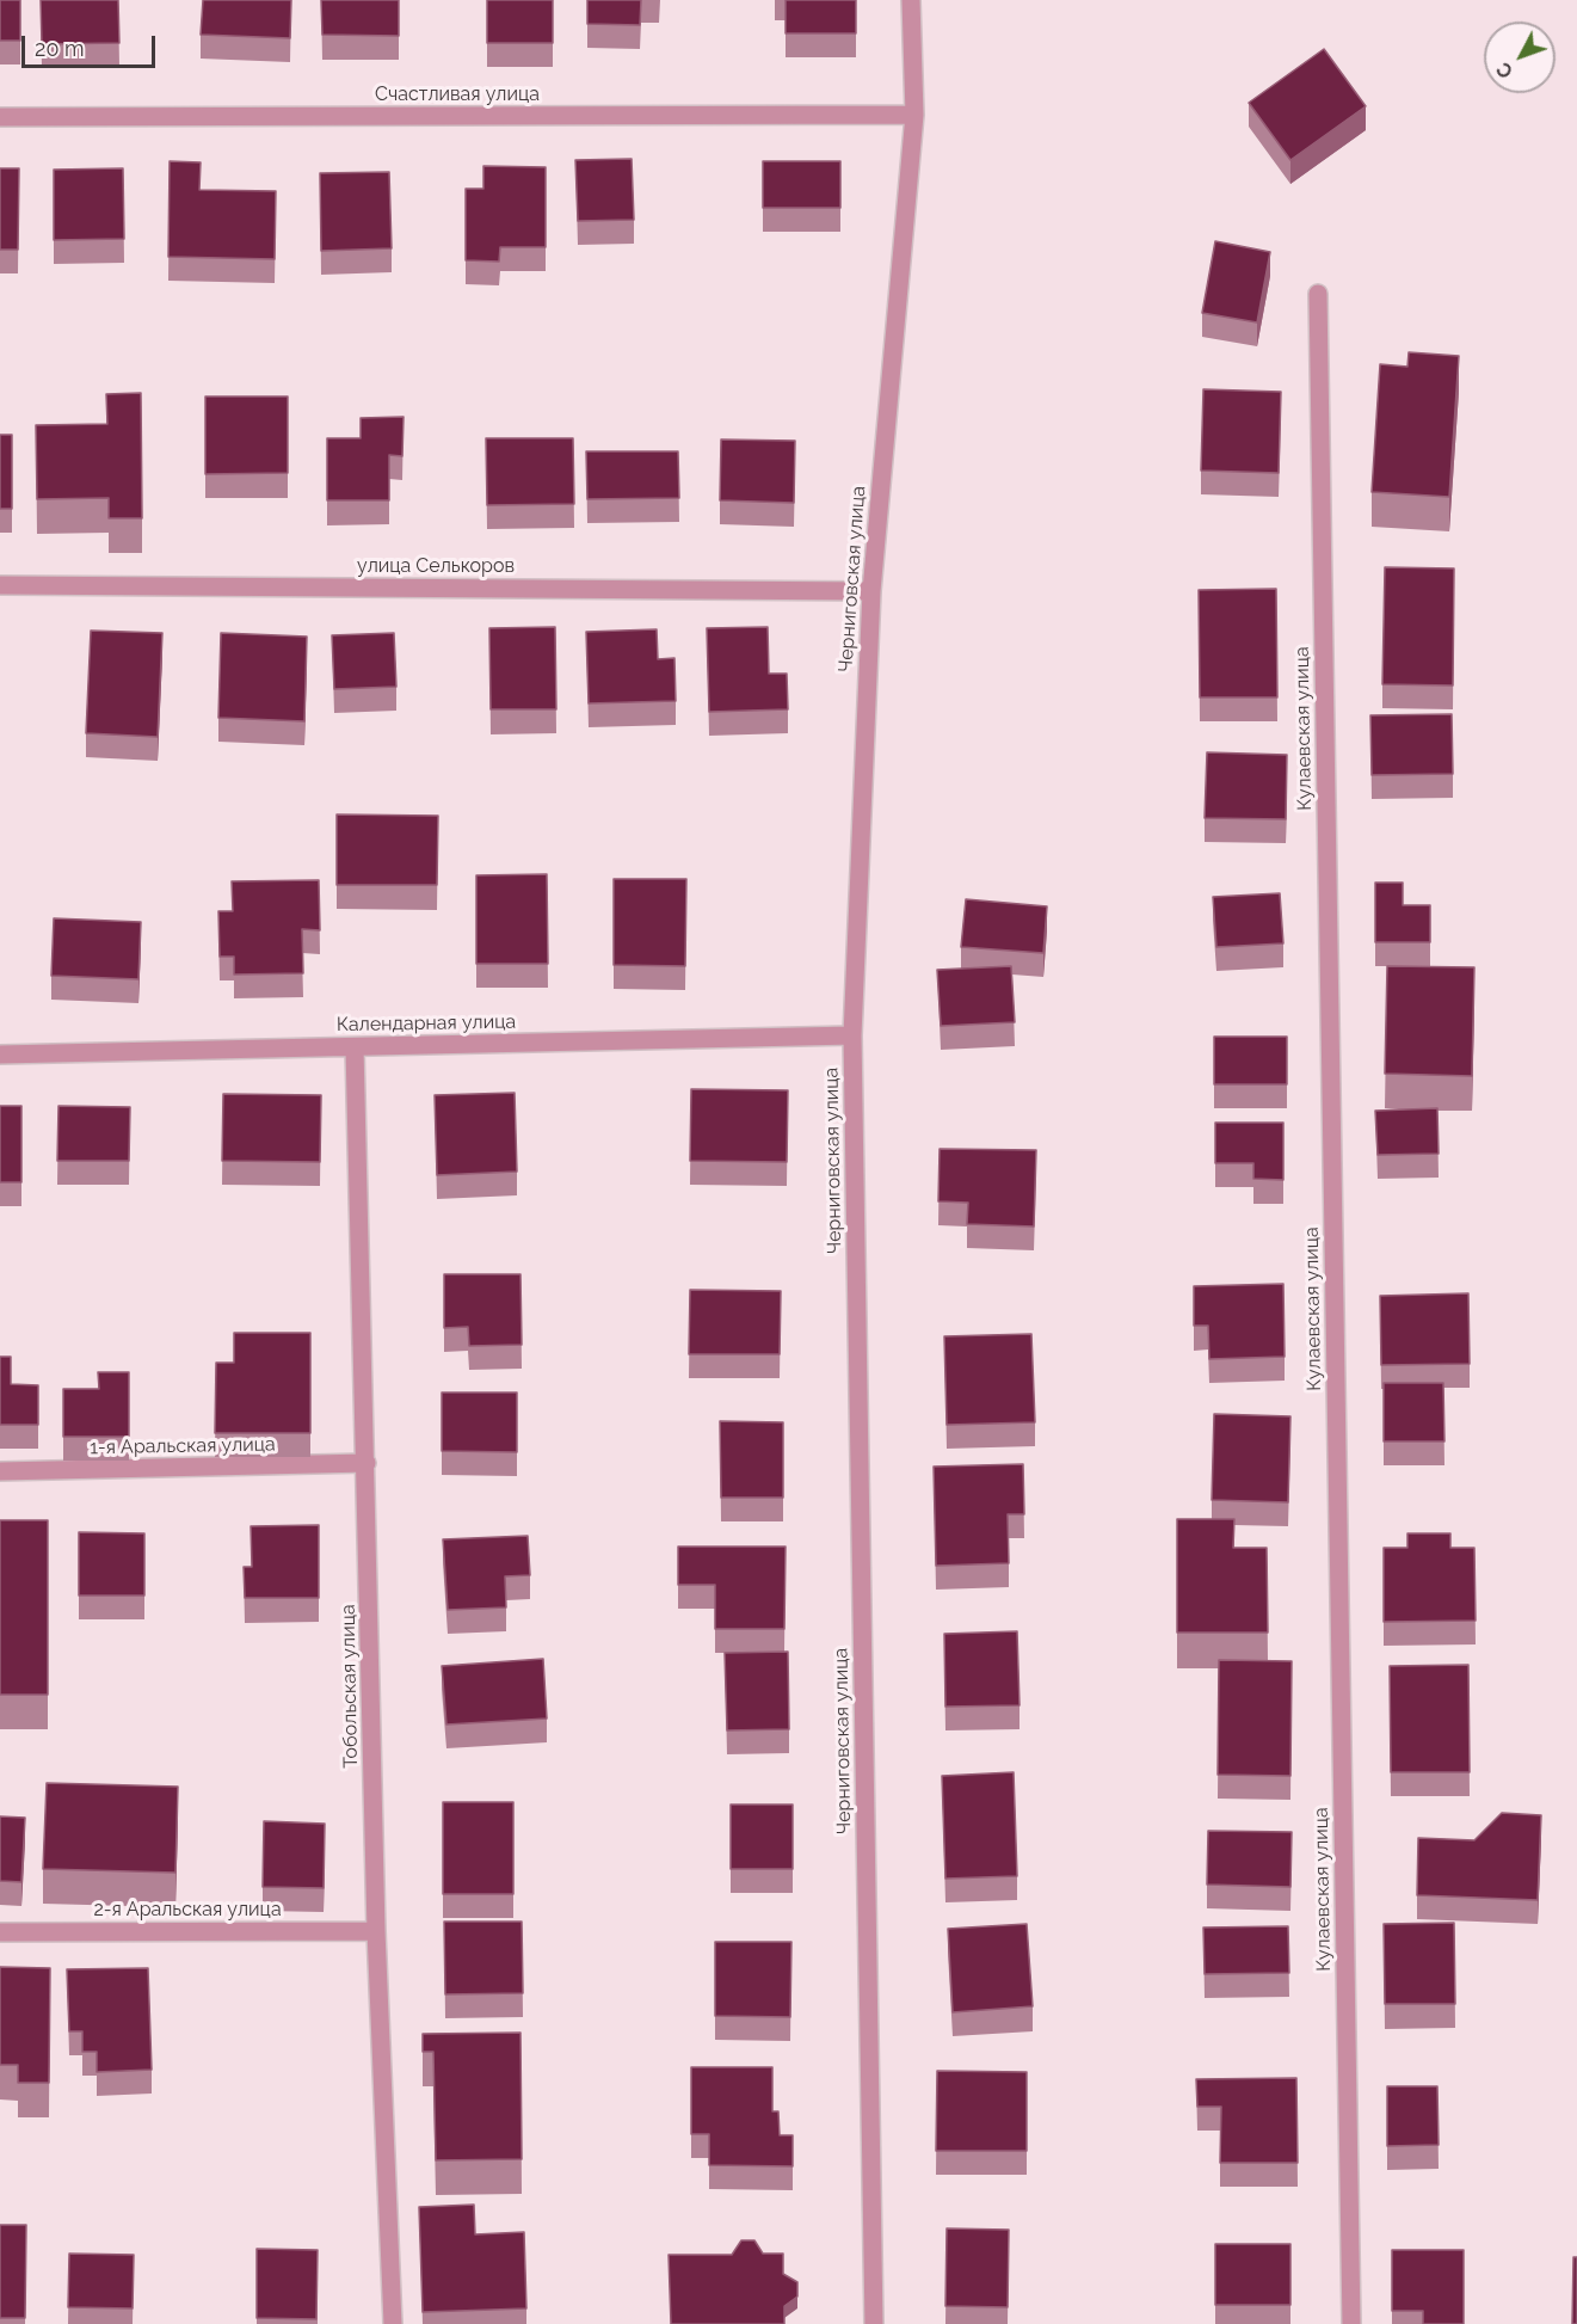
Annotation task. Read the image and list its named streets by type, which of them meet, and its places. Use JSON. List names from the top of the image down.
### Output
{
  "streets": {
    "street": [
      "Счастливая улица",
      "улица Селькоров",
      "Черниговская улица",
      "Кулаевская улица",
      "Календарная улица",
      "1-я Аральская улица",
      "Тобольская улица",
      "2-я Аральская улица"
    ]
  },
  "crossings": [
    ["Счастливая улица", "Черниговская улица"],
    ["улица Селькоров", "Черниговская улица"],
    ["Черниговская улица", "Календарная улица"],
    ["Календарная улица", "Тобольская улица"],
    ["1-я Аральская улица", "Тобольская улица"],
    ["Тобольская улица", "2-я Аральская улица"]
  ],
  "scale_bar": "20 m",
  "north": "bottom left"
}
